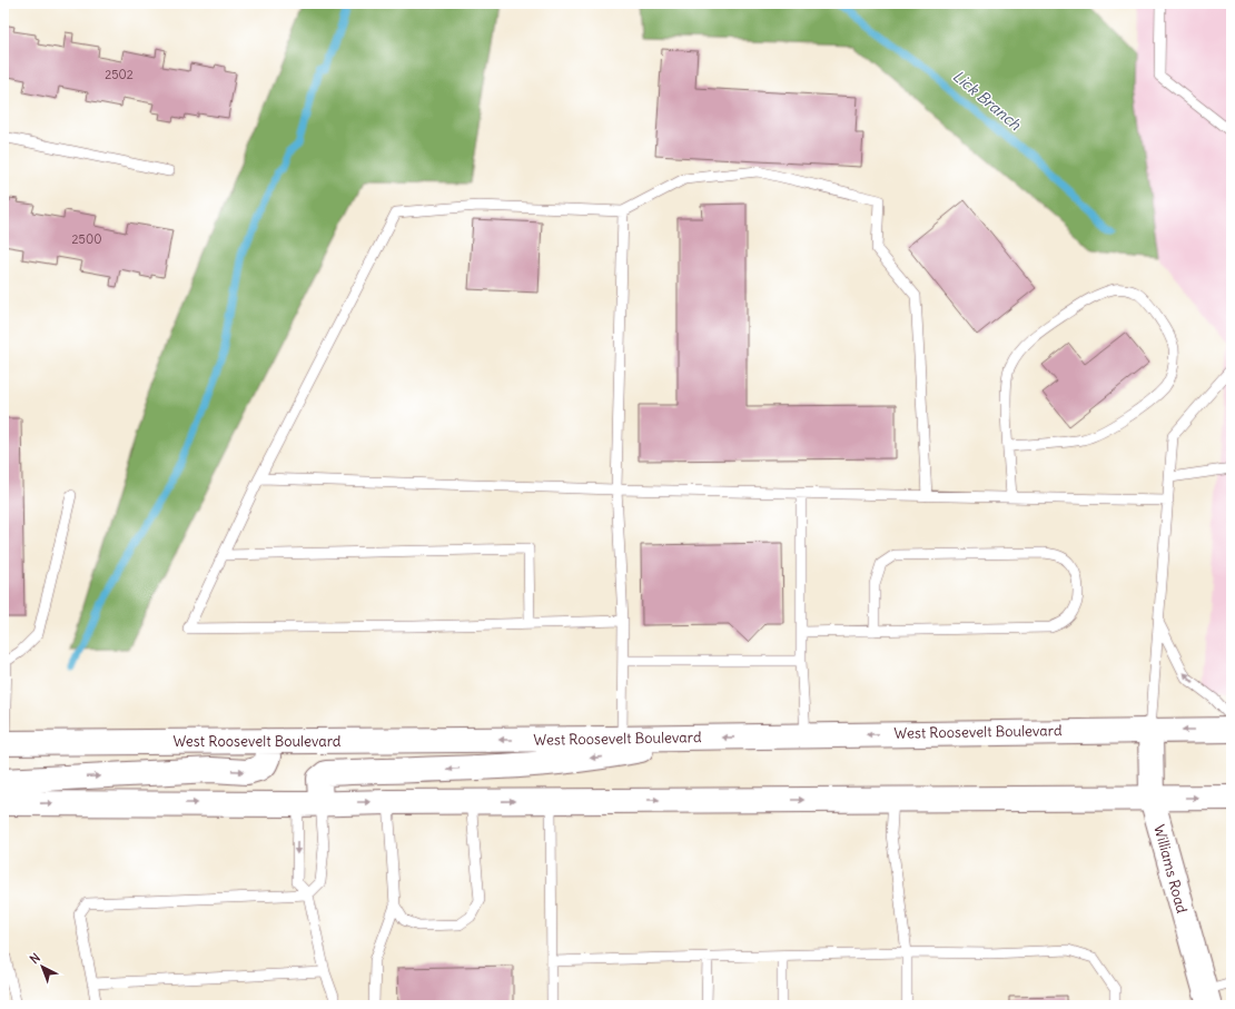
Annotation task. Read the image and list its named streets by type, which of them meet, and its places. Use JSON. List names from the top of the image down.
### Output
{
  "streets": {
    "main road": ["West Roosevelt Boulevard", "Williams Road"]
  },
  "crossings": [
    ["West Roosevelt Boulevard", "Williams Road"]
  ],
  "water": ["Lick Branch"],
  "house_numbers": ["2502", "2500"],
  "north": "top left"
}
